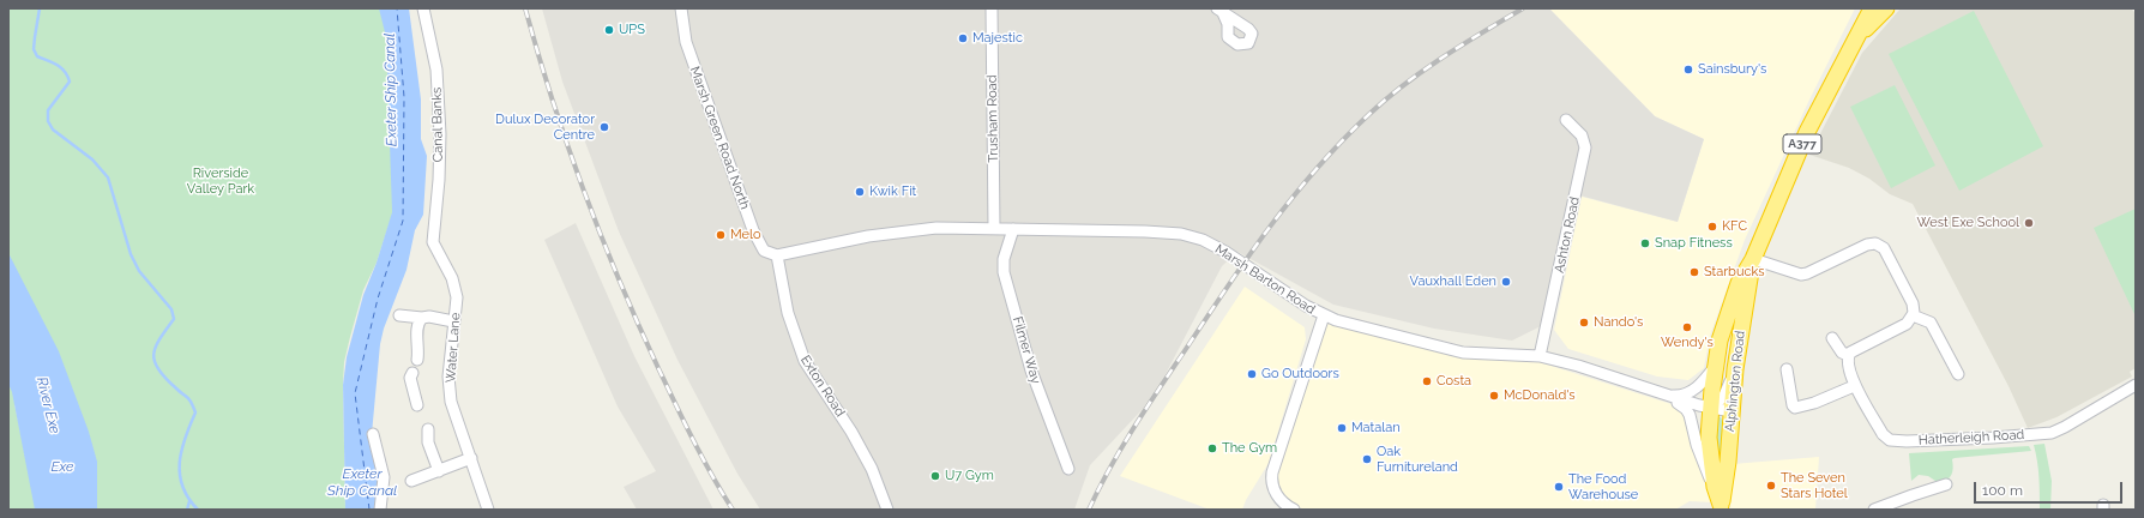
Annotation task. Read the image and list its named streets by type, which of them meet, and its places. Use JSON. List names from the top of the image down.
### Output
{
  "streets": {
    "highway": ["A377", "Alphington Road"],
    "street": [
      "Trusham Road",
      "Canal Banks",
      "Marsh Green Road North",
      "Ashton Road",
      "Marsh Barton Road",
      "Water Lane",
      "Filmer Way",
      "Exton Road",
      "Hatherleigh Road"
    ]
  },
  "crossings": [
    ["Trusham Road", "Marsh Barton Road"],
    ["Canal Banks", "Water Lane"],
    ["Marsh Green Road North", "Marsh Barton Road"],
    ["Marsh Green Road North", "Exton Road"],
    ["Ashton Road", "Marsh Barton Road"],
    ["Marsh Barton Road", "Filmer Way"],
    ["Marsh Barton Road", "Alphington Road"],
    ["Marsh Barton Road", "Exton Road"]
  ],
  "water": ["Exeter Ship Canal", "River Exe", "Exe"],
  "parks": ["Riverside Valley Park"],
  "places": [
    "UPS",
    "Majestic",
    "Sainsbury's",
    "Dulux Decorator Centre",
    "Kwik Fit",
    "West Exe School",
    "KFC",
    "Melo",
    "Snap Fitness",
    "Starbucks",
    "Vauxhall Eden",
    "Nando's",
    "Wendy's",
    "Go Outdoors",
    "Costa",
    "McDonald's",
    "Matalan",
    "The Gym",
    "Oak Furnitureland",
    "U7 Gym",
    "The Seven Stars Hotel",
    "The Food Warehouse"
  ],
  "scale_bar": "100 m"
}
